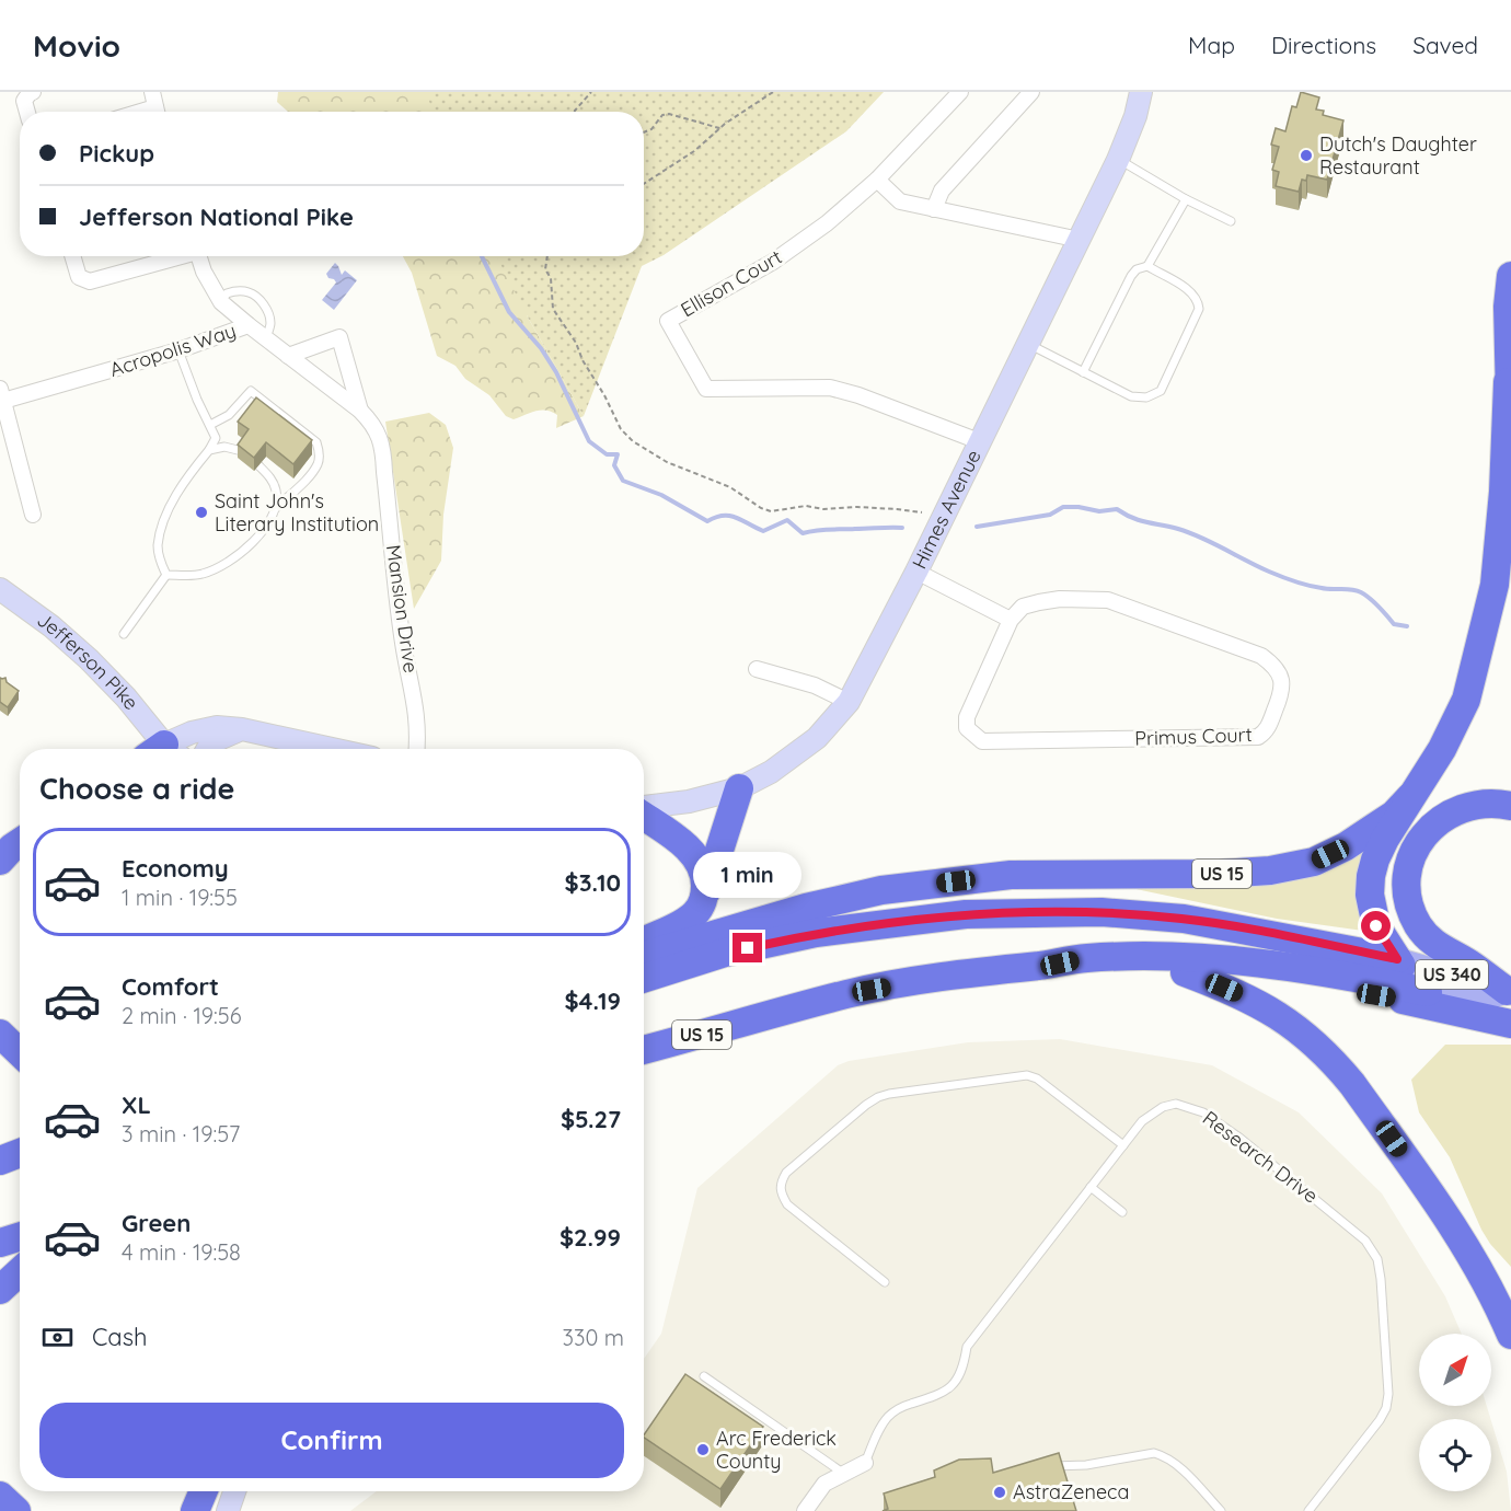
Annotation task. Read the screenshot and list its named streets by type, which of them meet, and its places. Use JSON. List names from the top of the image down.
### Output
{
  "streets": {
    "highway": ["US 15", "US 340"],
    "street": [
      "Ellison Court",
      "Acropolis Way",
      "Himes Avenue",
      "Mansion Drive",
      "Jefferson Pike",
      "Primus Court"
    ],
    "lane": ["Research Drive"]
  },
  "crossings": [
    ["Ellison Court", "Himes Avenue"],
    ["Acropolis Way", "Mansion Drive"]
  ],
  "places": [
    "Dutch's Daughter Restaurant",
    "Saint John's Literary Institution",
    "Arc Frederick County",
    "AstraZeneca"
  ],
  "north": "top right",
  "page": {
    "header": "Movio",
    "nav": ["Map", "Directions", "Saved"],
    "banner": ["Pickup", "Jefferson National Pike"],
    "heading": "Choose a ride",
    "list": [
      {
        "name": "Economy",
        "note": "1 min · 19:55",
        "value": "$3.10"
      },
      {
        "name": "Comfort",
        "note": "2 min · 19:56",
        "value": "$4.19"
      },
      {
        "name": "XL",
        "note": "3 min · 19:57",
        "value": "$5.27"
      },
      {
        "name": "Green",
        "note": "4 min · 19:58",
        "value": "$2.99"
      }
    ],
    "bubble": "1 min",
    "pay": ["Cash", "330 m"],
    "buttons": "Confirm"
  }
}
